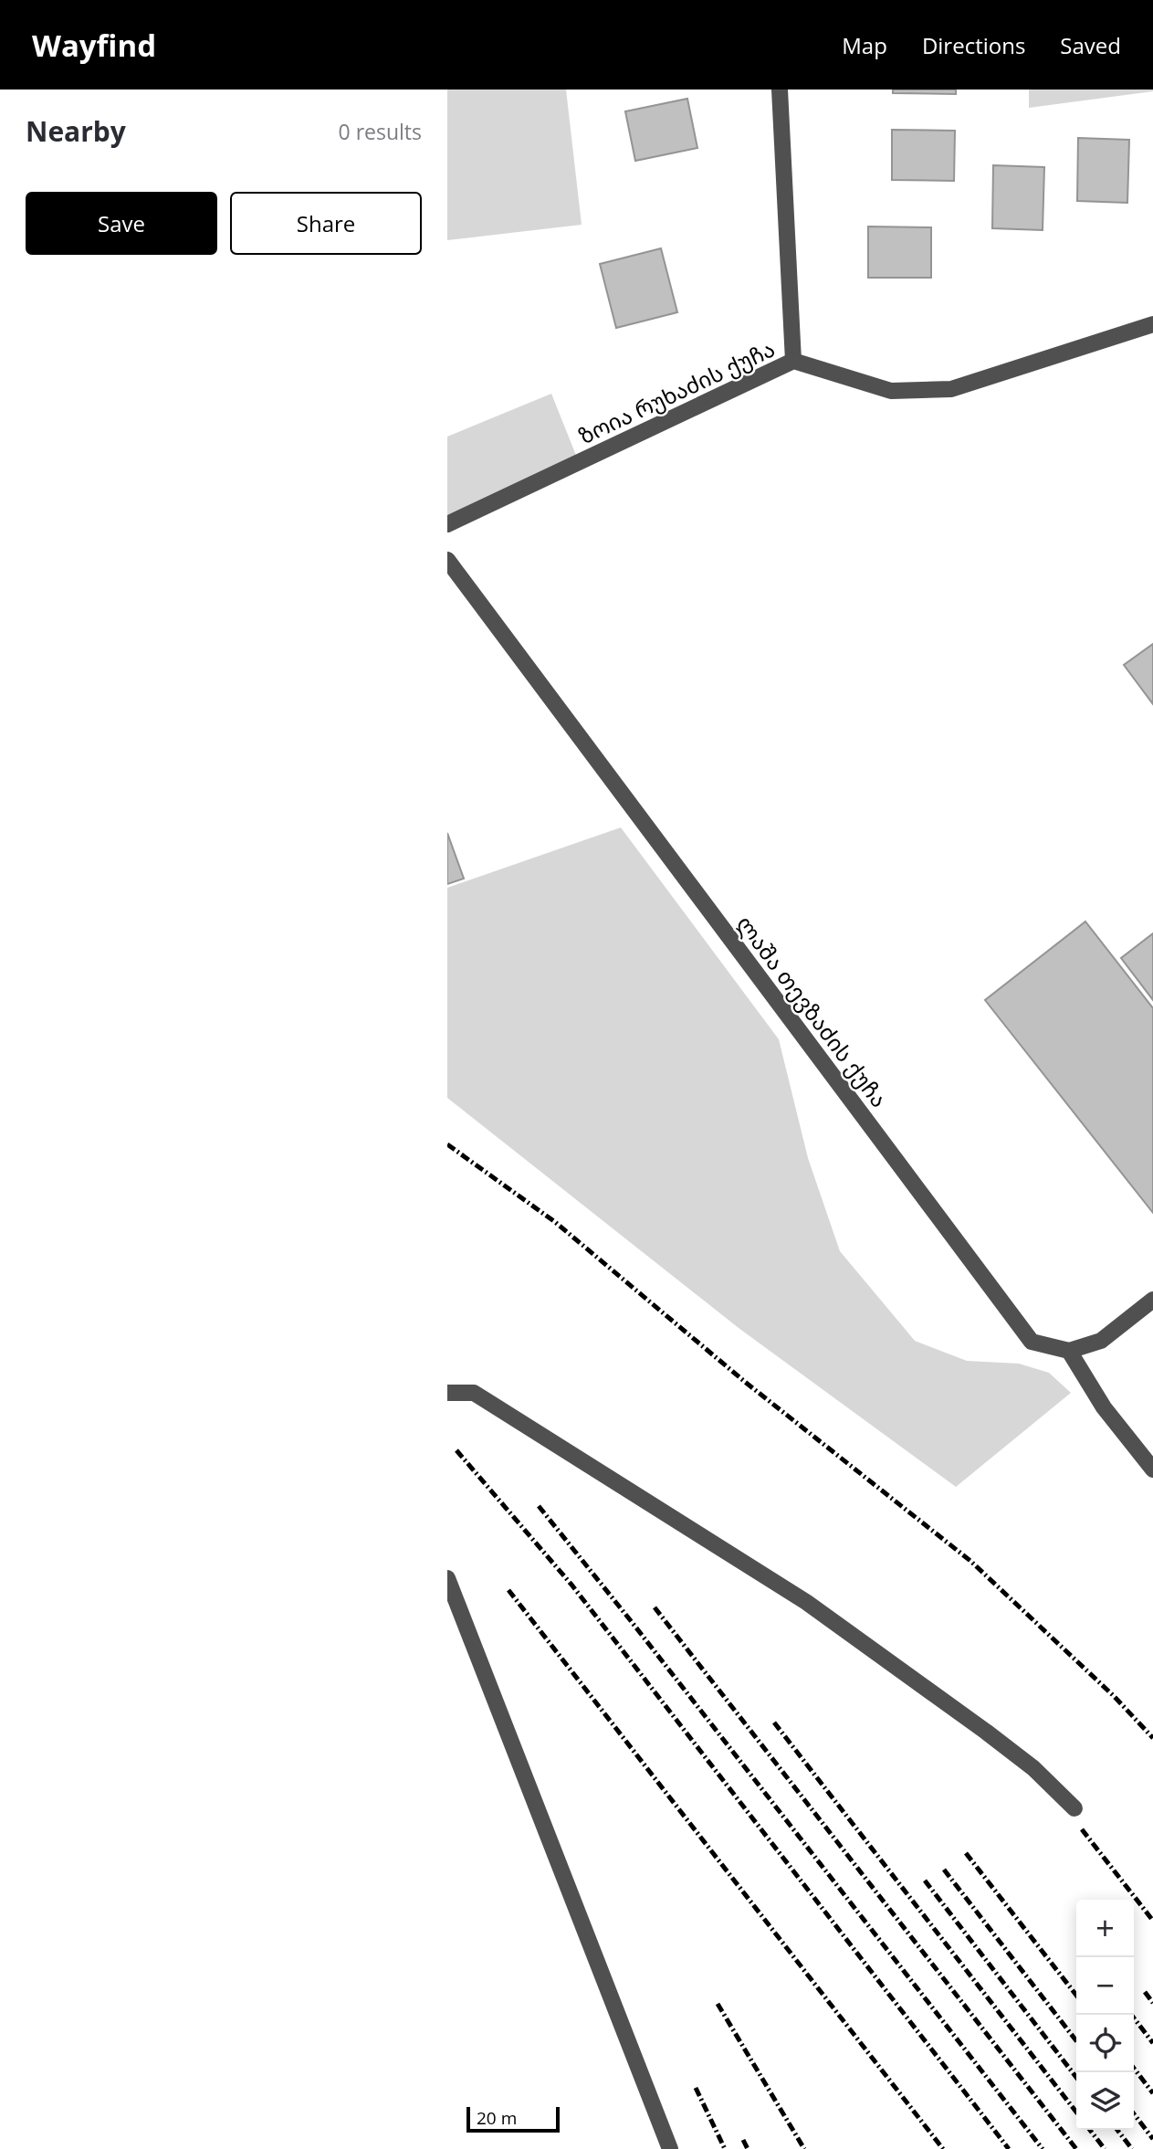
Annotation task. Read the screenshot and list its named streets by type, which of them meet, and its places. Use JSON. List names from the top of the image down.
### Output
{
  "streets": {
    "street": ["ზოია რუხაძის ქუჩა", "ლაშა თევზაძის ქუჩა"]
  },
  "scale_bar": "20 m",
  "page": {
    "header": "Wayfind",
    "nav": ["Map", "Directions", "Saved"],
    "heading": ["Nearby", "0 results"],
    "buttons": ["Save", "Share"],
    "map_buttons": ["+", "−"],
    "scale": "20 m"
  }
}
